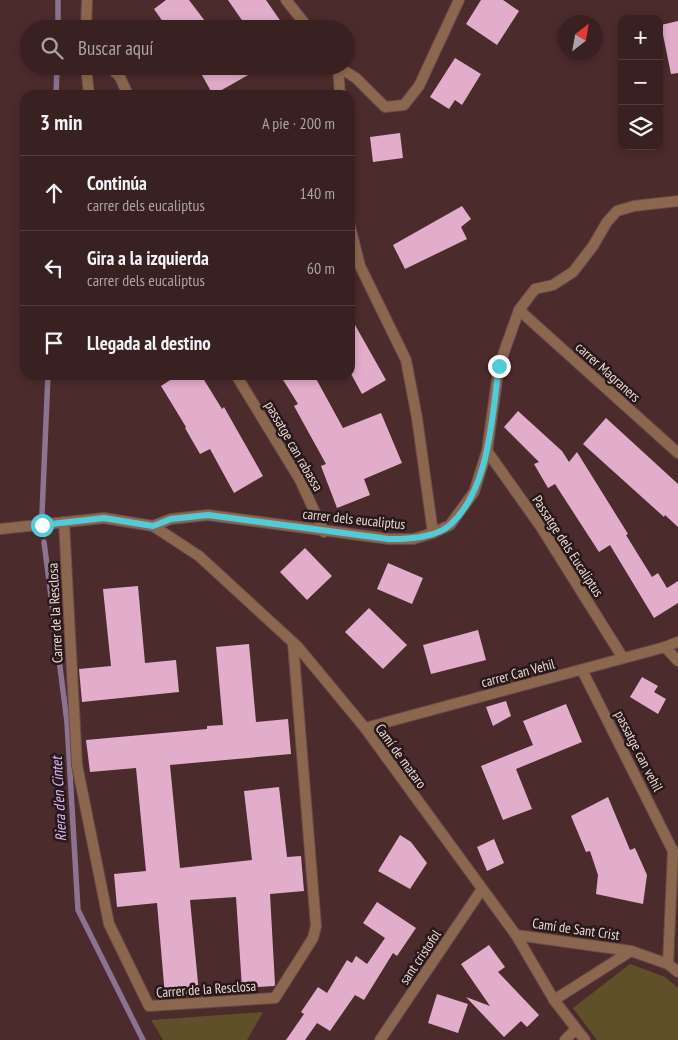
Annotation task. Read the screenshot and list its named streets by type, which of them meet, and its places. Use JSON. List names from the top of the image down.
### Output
{
  "streets": {
    "street": [
      "carrer Magraners",
      "passatge can rabassa",
      "carrer dels eucaliptus",
      "Passatge dels Eucaliptus",
      "Carrer de la Resclosa",
      "carrer Can Vehil",
      "passatge can vehil",
      "Camí de mataro",
      "Camí de Sant Crist",
      "sant cristofol"
    ]
  },
  "crossings": [
    ["carrer Magraners", "carrer dels eucaliptus"],
    ["passatge can rabassa", "carrer dels eucaliptus"],
    ["carrer dels eucaliptus", "Passatge dels Eucaliptus"],
    ["carrer dels eucaliptus", "Carrer de la Resclosa"],
    ["carrer dels eucaliptus", "Camí de mataro"],
    ["Passatge dels Eucaliptus", "carrer Can Vehil"],
    ["Carrer de la Resclosa", "Camí de mataro"],
    ["carrer Can Vehil", "passatge can vehil"],
    ["carrer Can Vehil", "Camí de mataro"],
    ["passatge can vehil", "Camí de Sant Crist"],
    ["Camí de mataro", "Camí de Sant Crist"],
    ["Camí de mataro", "sant cristofol"]
  ],
  "water": ["Riera d'en Cintet"],
  "north": "top right",
  "page": {
    "map_buttons": ["+", "−"],
    "search": "Buscar aquí",
    "heading": ["3 min", "A pie · 200 m"],
    "list": [
      ["Continúa", "carrer dels eucaliptus", "140 m"],
      ["Gira a la izquierda", "carrer dels eucaliptus", "60 m"],
      "Llegada al destino"
    ]
  }
}
